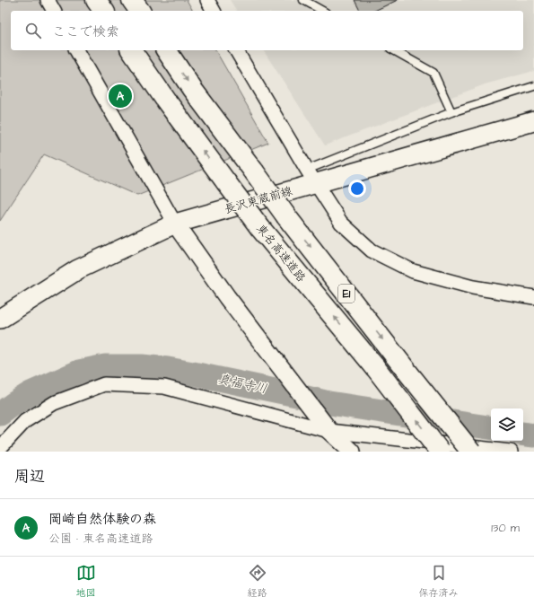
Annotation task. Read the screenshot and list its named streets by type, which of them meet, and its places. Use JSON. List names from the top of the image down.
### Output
{
  "streets": {
    "highway": ["東名高速道路", "E1"],
    "main road": ["長沢東蔵前線"]
  },
  "water": ["真福寺川"],
  "page": {
    "search": "ここで検索",
    "pins": "A",
    "heading": "周辺",
    "list": [
      {
        "mark": "A",
        "name": "岡崎自然体験の森",
        "note": "公園 · 東名高速道路",
        "value": "130 m"
      }
    ],
    "nav": ["地図", "経路", "保存済み"]
  }
}
